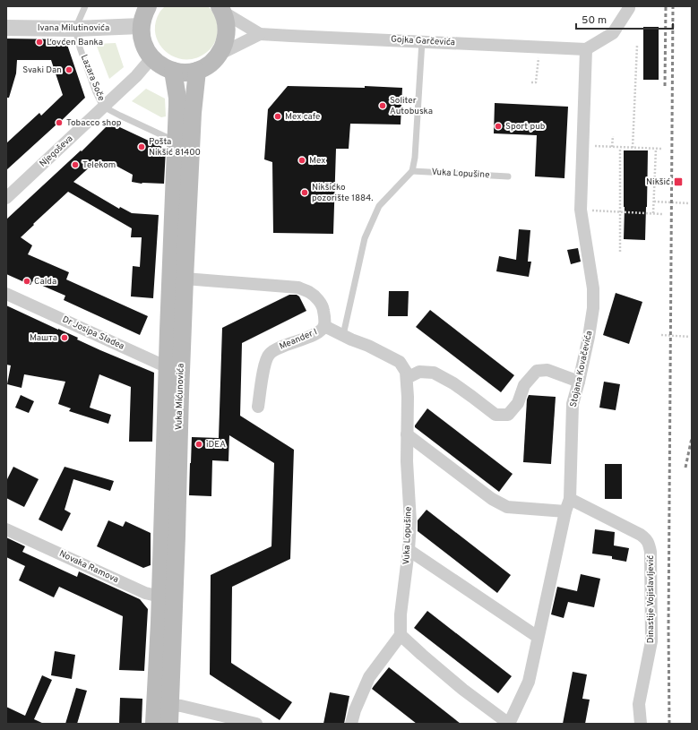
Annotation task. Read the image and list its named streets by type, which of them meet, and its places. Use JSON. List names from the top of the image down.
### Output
{
  "streets": {
    "main road": ["Vuka Mićunovića"],
    "street": [
      "Ivana Milutinovića",
      "Gojka Garčevića",
      "Njegoševa",
      "Vuka Lopušine",
      "Dr Josipa Sladea",
      "Meander I",
      "Stojana Kovačevića",
      "Novaka Ramova",
      "Dinastije Vojislavljević"
    ],
    "lane": ["Lazara Soče"]
  },
  "crossings": [
    ["Ivana Milutinovića", "Lazara Soče"],
    ["Gojka Garčevića", "Stojana Kovačevića"],
    ["Lazara Soče", "Njegoševa"],
    ["Vuka Lopušine", "Meander I"],
    ["Dr Josipa Sladea", "Vuka Mićunovića"],
    ["Meander I", "Vuka Mićunovića"],
    ["Stojana Kovačevića", "Dinastije Vojislavljević"],
    ["Vuka Mićunovića", "Novaka Ramova"]
  ],
  "places": {
    "other": [
      "Lovćen Banka",
      "Svaki Dan",
      "Soliter Autobuska",
      "Mex cafe",
      "Tobacco shop",
      "Sport pub",
      "Pošta Nikšić 81400",
      "Mex",
      "Telekom",
      "Nikšićko pozorište 1884.",
      "Calda",
      "Машта",
      "iDEA"
    ],
    "transit": ["Nikšić"]
  },
  "scale_bar": "50 m"
}
